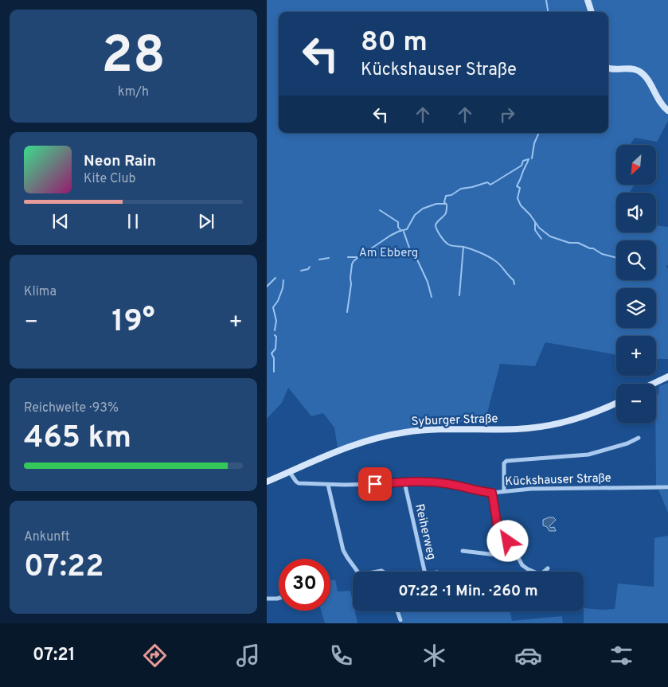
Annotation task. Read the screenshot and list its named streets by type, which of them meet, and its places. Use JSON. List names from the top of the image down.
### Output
{
  "streets": {
    "street": ["Syburger Straße", "Kückshauser Straße", "Reiherweg"]
  },
  "crossings": [
    ["Syburger Straße", "Kückshauser Straße"],
    ["Kückshauser Straße", "Reiherweg"]
  ],
  "parks": ["Am Ebberg"],
  "north": "bottom left",
  "page": {
    "tile": [
      ["28", "km/h"],
      "Klima",
      ["Reichweite · 93%", "465 km"],
      ["Ankunft", "07:22"]
    ],
    "turn": ["80 m", "Kückshauser Straße"],
    "map_buttons": ["+", "−"],
    "song": ["Neon Rain", "Kite Club"],
    "heat": ["−", "19°", "+"],
    "limit": "30",
    "trip": "07:22 · 1 Min. · 260 m",
    "tabs": "07:21"
  }
}
